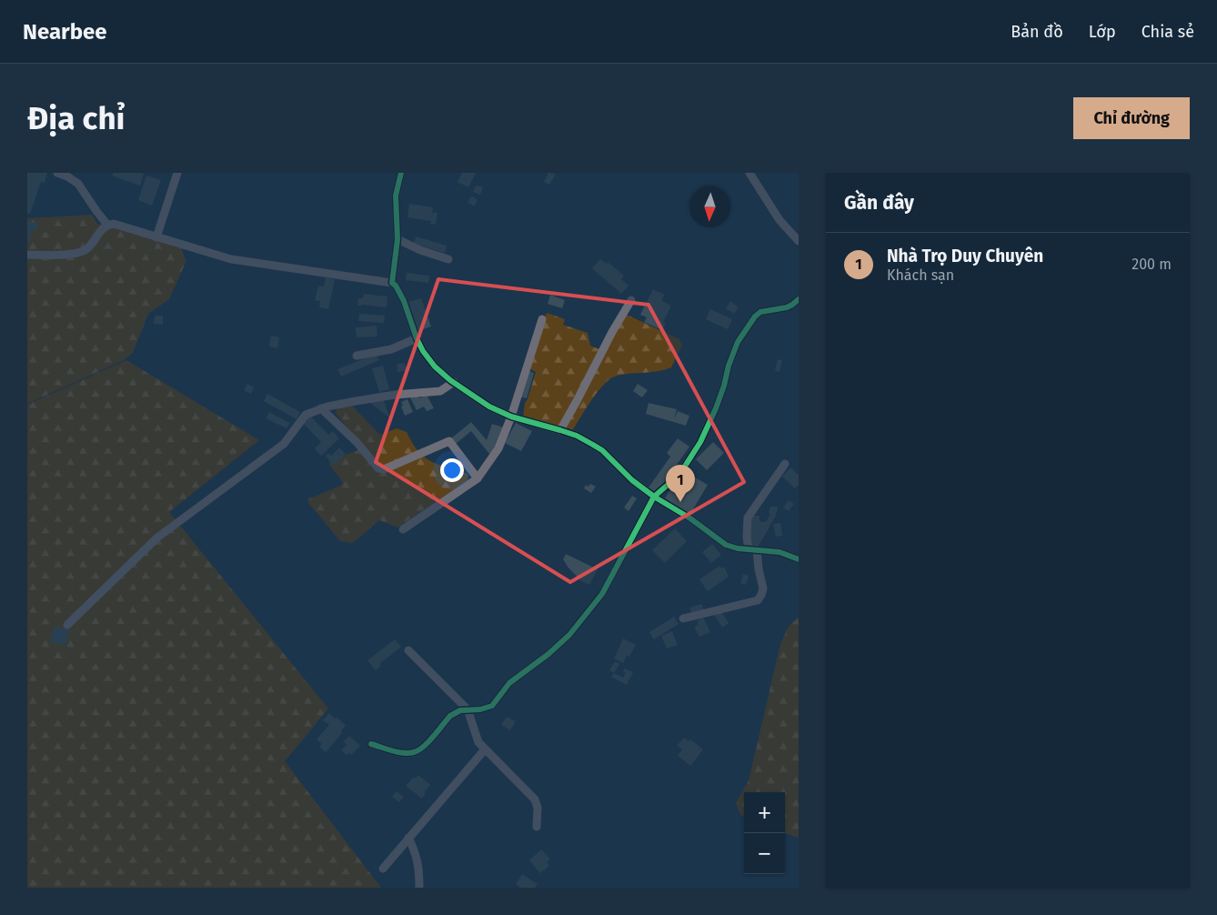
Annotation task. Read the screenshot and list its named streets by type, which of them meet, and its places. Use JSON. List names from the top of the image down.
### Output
{
  "north": "bottom",
  "page": {
    "header": "Nearbee",
    "nav": ["Bản đồ", "Lớp", "Chia sẻ"],
    "buttons": "Chỉ đường",
    "title": "Địa chỉ",
    "heading": "Gần đây",
    "list": [
      {
        "mark": "1",
        "name": "Nhà Trọ Duy Chuyên",
        "note": "Khách sạn",
        "value": "200 m"
      }
    ],
    "pins": "1",
    "map_buttons": ["+", "−"]
  }
}
